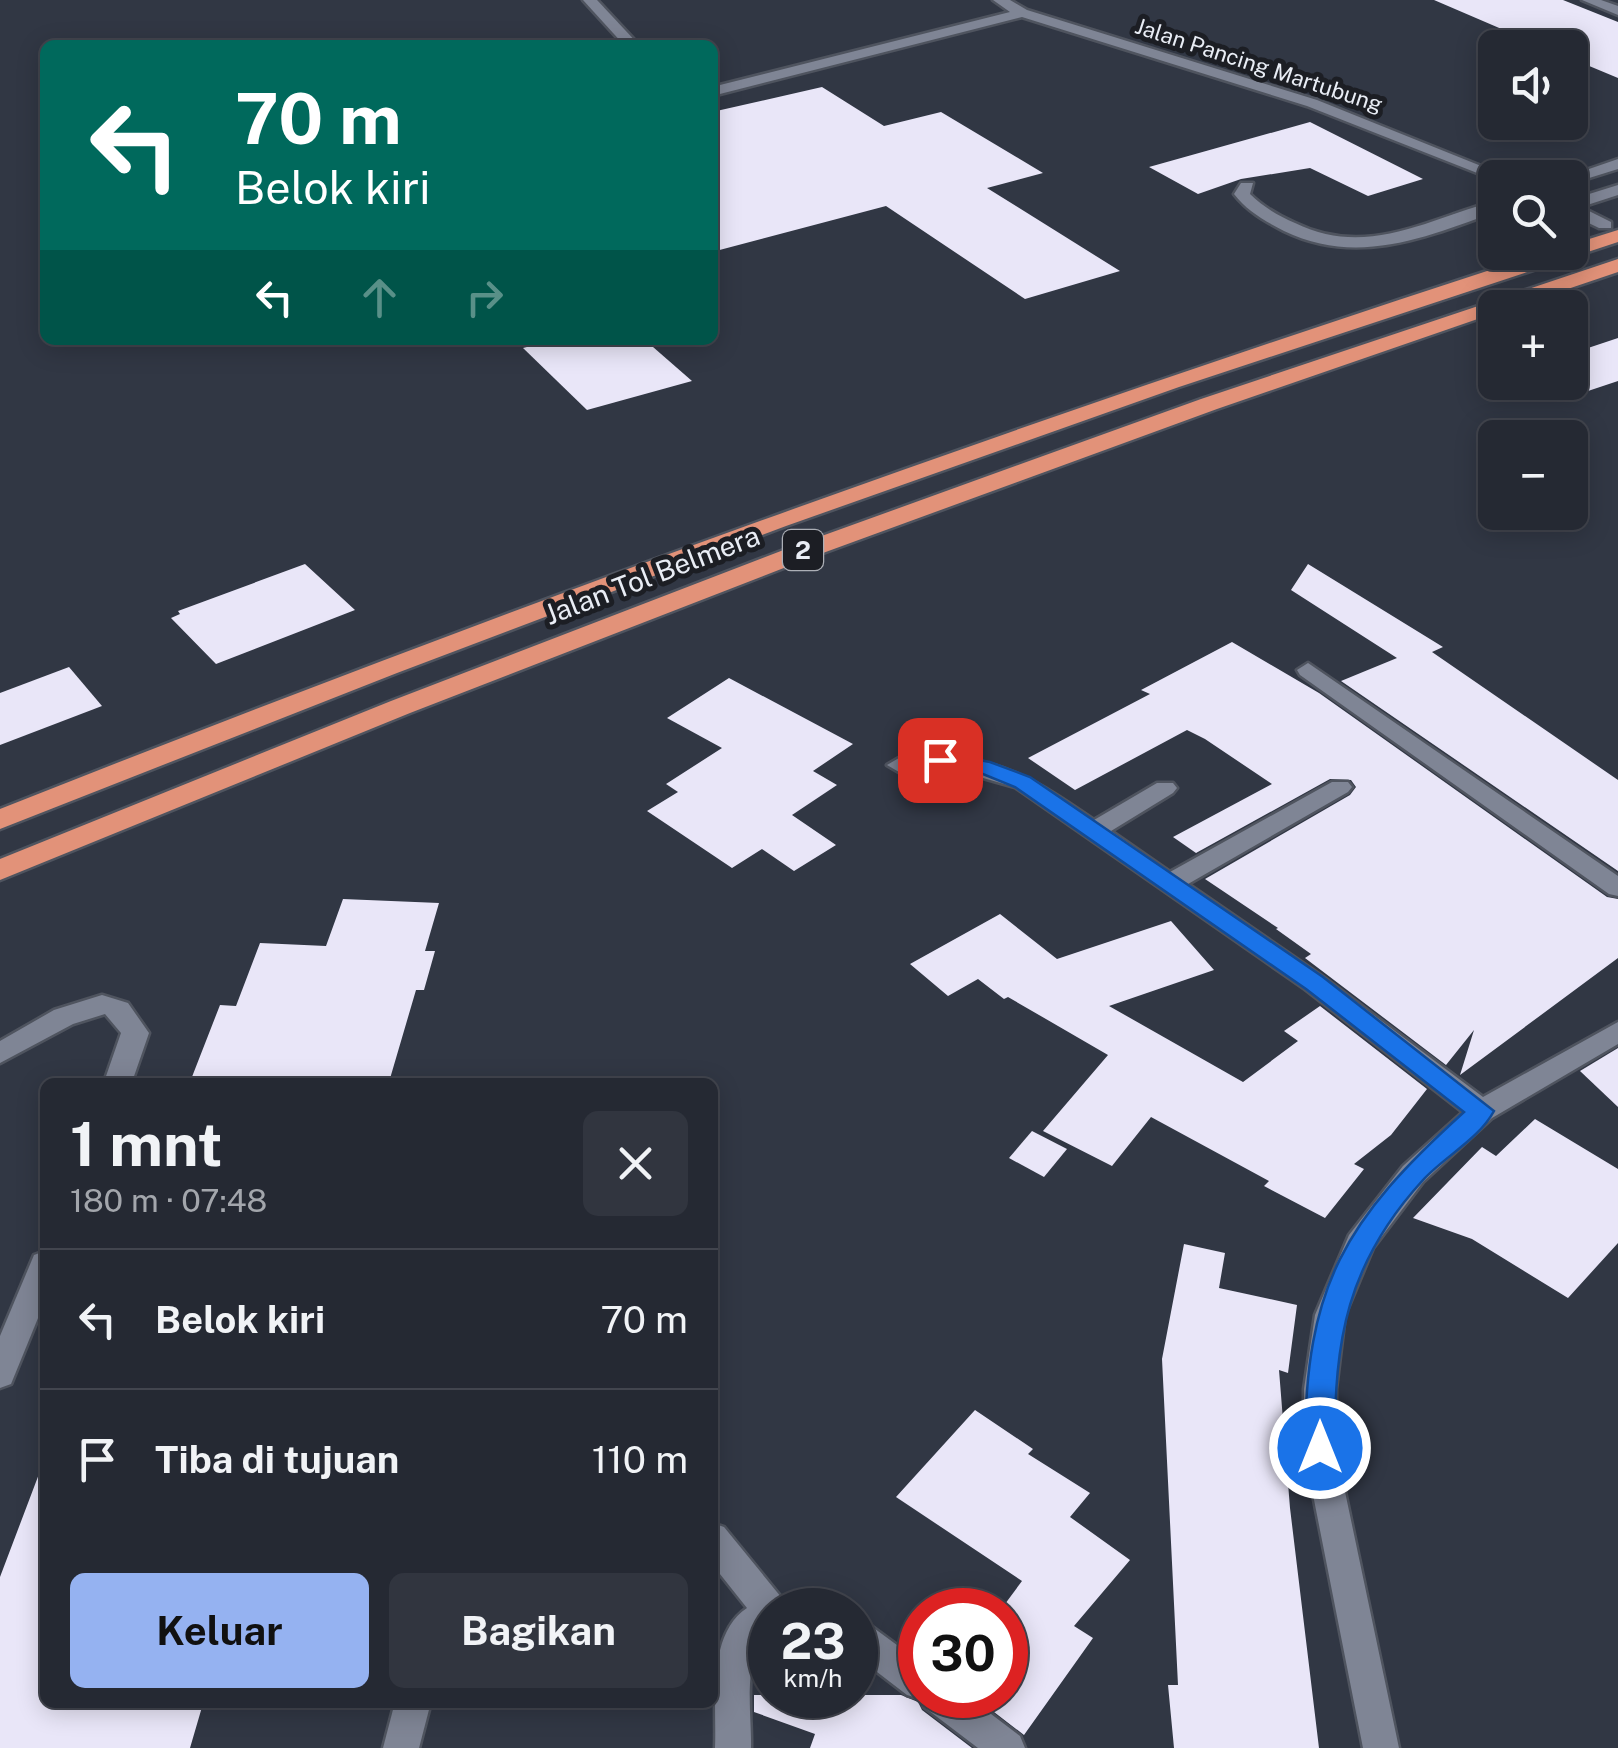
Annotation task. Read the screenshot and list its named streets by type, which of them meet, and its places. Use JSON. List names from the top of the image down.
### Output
{
  "streets": {
    "highway": ["2", "Jalan Tol Belmera"],
    "street": ["Jalan Pancing Martubung"]
  },
  "page": {
    "map_buttons": ["+", "−"],
    "turn": ["70 m", "Belok kiri"],
    "heading": ["1 mnt", "180 m · 07:48"],
    "list": [
      {
        "name": "Belok kiri",
        "value": "70 m"
      },
      {
        "name": "Tiba di tujuan",
        "value": "110 m"
      }
    ],
    "buttons": ["Keluar", "Bagikan"],
    "speed": "23 km/h",
    "limit": "30"
  }
}
